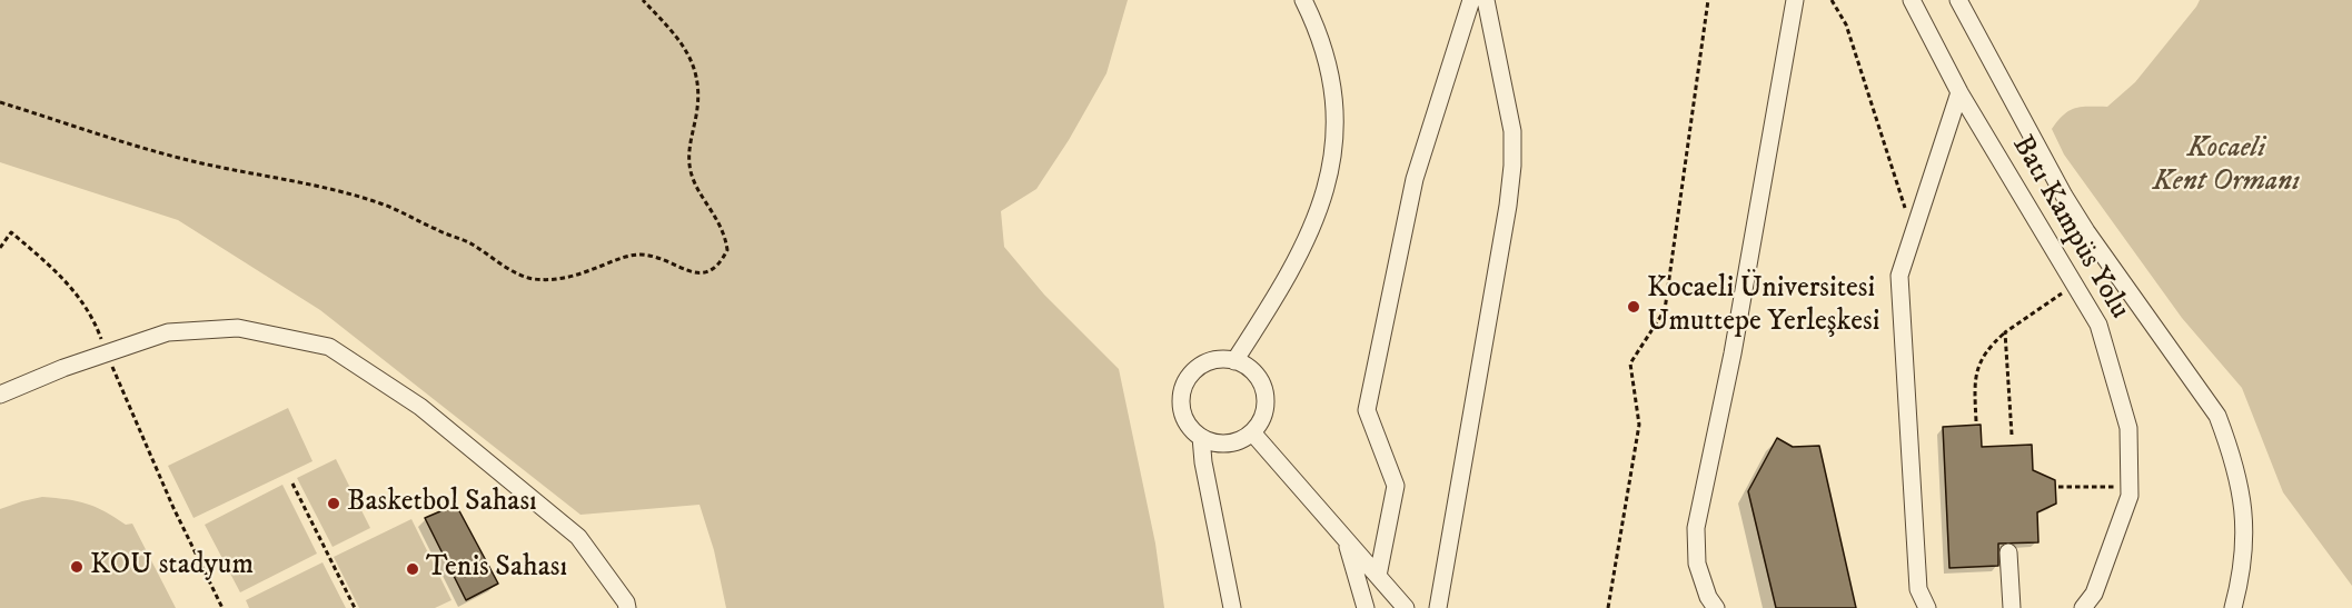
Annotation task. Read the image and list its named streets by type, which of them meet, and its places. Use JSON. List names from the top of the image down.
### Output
{
  "streets": {
    "street": ["Batı Kampüs Yolu"]
  },
  "parks": ["Kocaeli Kent Ormanı"],
  "places": [
    "Kocaeli Üniversitesi Umuttepe Yerleşkesi",
    "Basketbol Sahası",
    "KOU stadyum",
    "Tenis Sahası"
  ]
}
